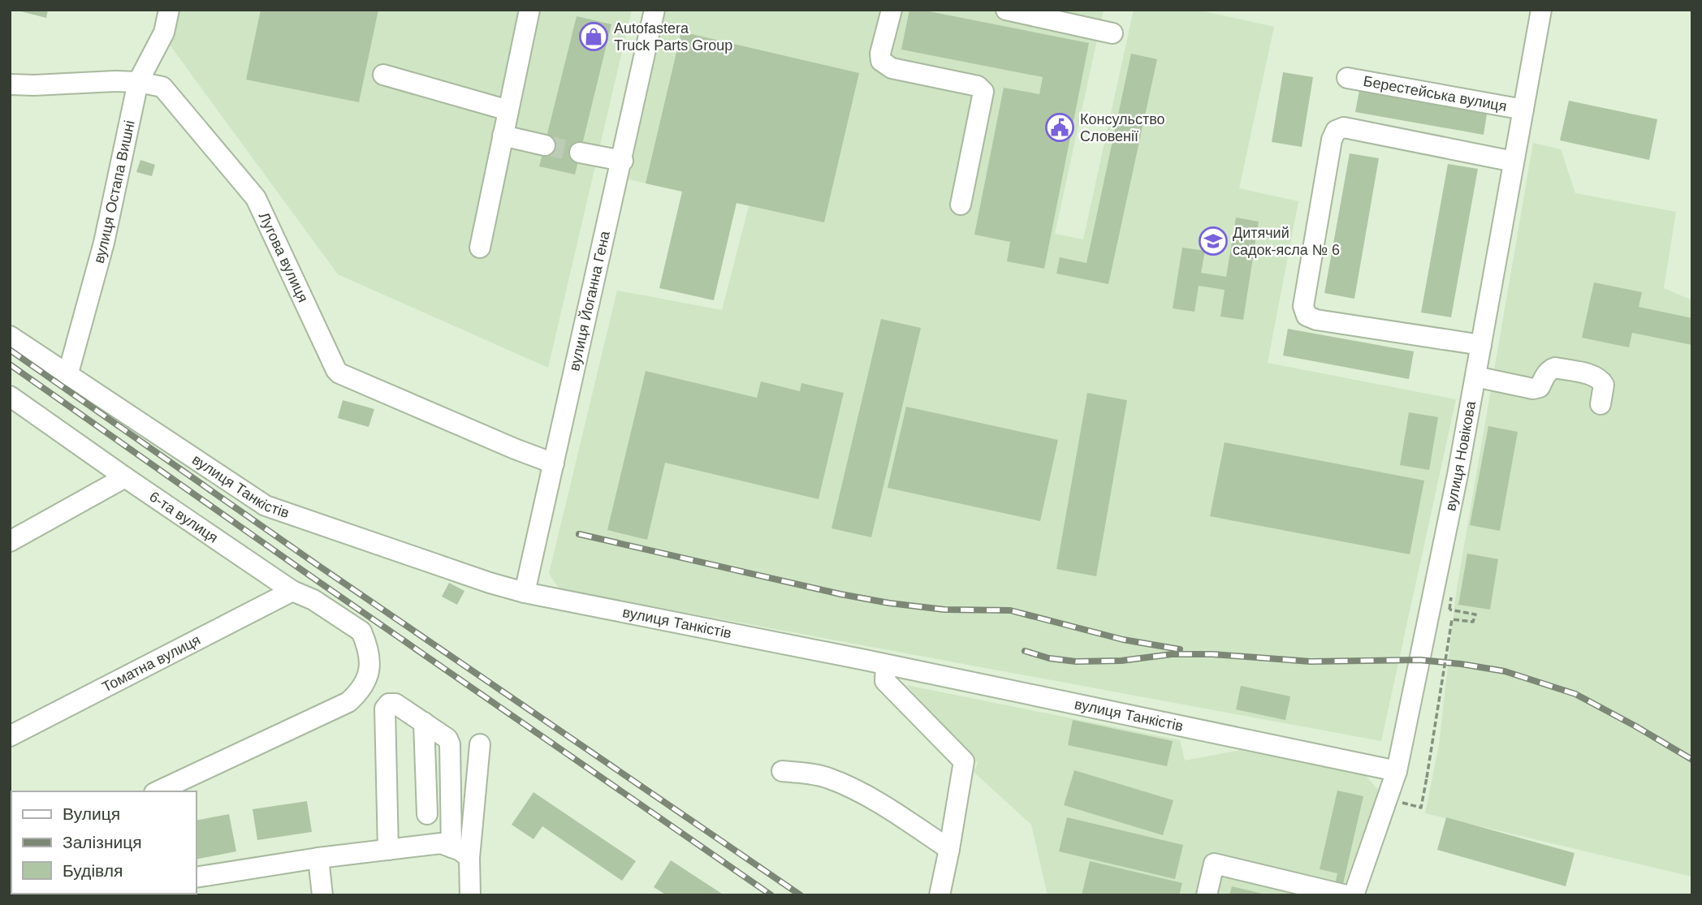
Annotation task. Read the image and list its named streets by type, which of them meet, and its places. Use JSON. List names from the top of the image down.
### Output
{
  "streets": {
    "street": [
      "Берестейська вулиця",
      "вулиця Остапа Вишні",
      "Лугова вулиця",
      "вулиця Йоганна Гена",
      "вулиця Новікова",
      "вулиця Танкістів",
      "6-та вулиця",
      "Томатна вулиця"
    ]
  },
  "crossings": [
    ["Берестейська вулиця", "вулиця Новікова"],
    ["вулиця Остапа Вишні", "Лугова вулиця"],
    ["вулиця Остапа Вишні", "вулиця Танкістів"],
    ["Лугова вулиця", "вулиця Йоганна Гена"],
    ["вулиця Йоганна Гена", "вулиця Танкістів"],
    ["вулиця Новікова", "вулиця Танкістів"],
    ["6-та вулиця", "Томатна вулиця"]
  ],
  "places": {
    "shop": ["Autofastera Truck Parts Group"],
    "public building": ["Консульство Словенії"],
    "school or university": ["Дитячий садок-ясла № 6"]
  },
  "legend": ["Вулиця", "Залізниця", "Будівля"]
}
